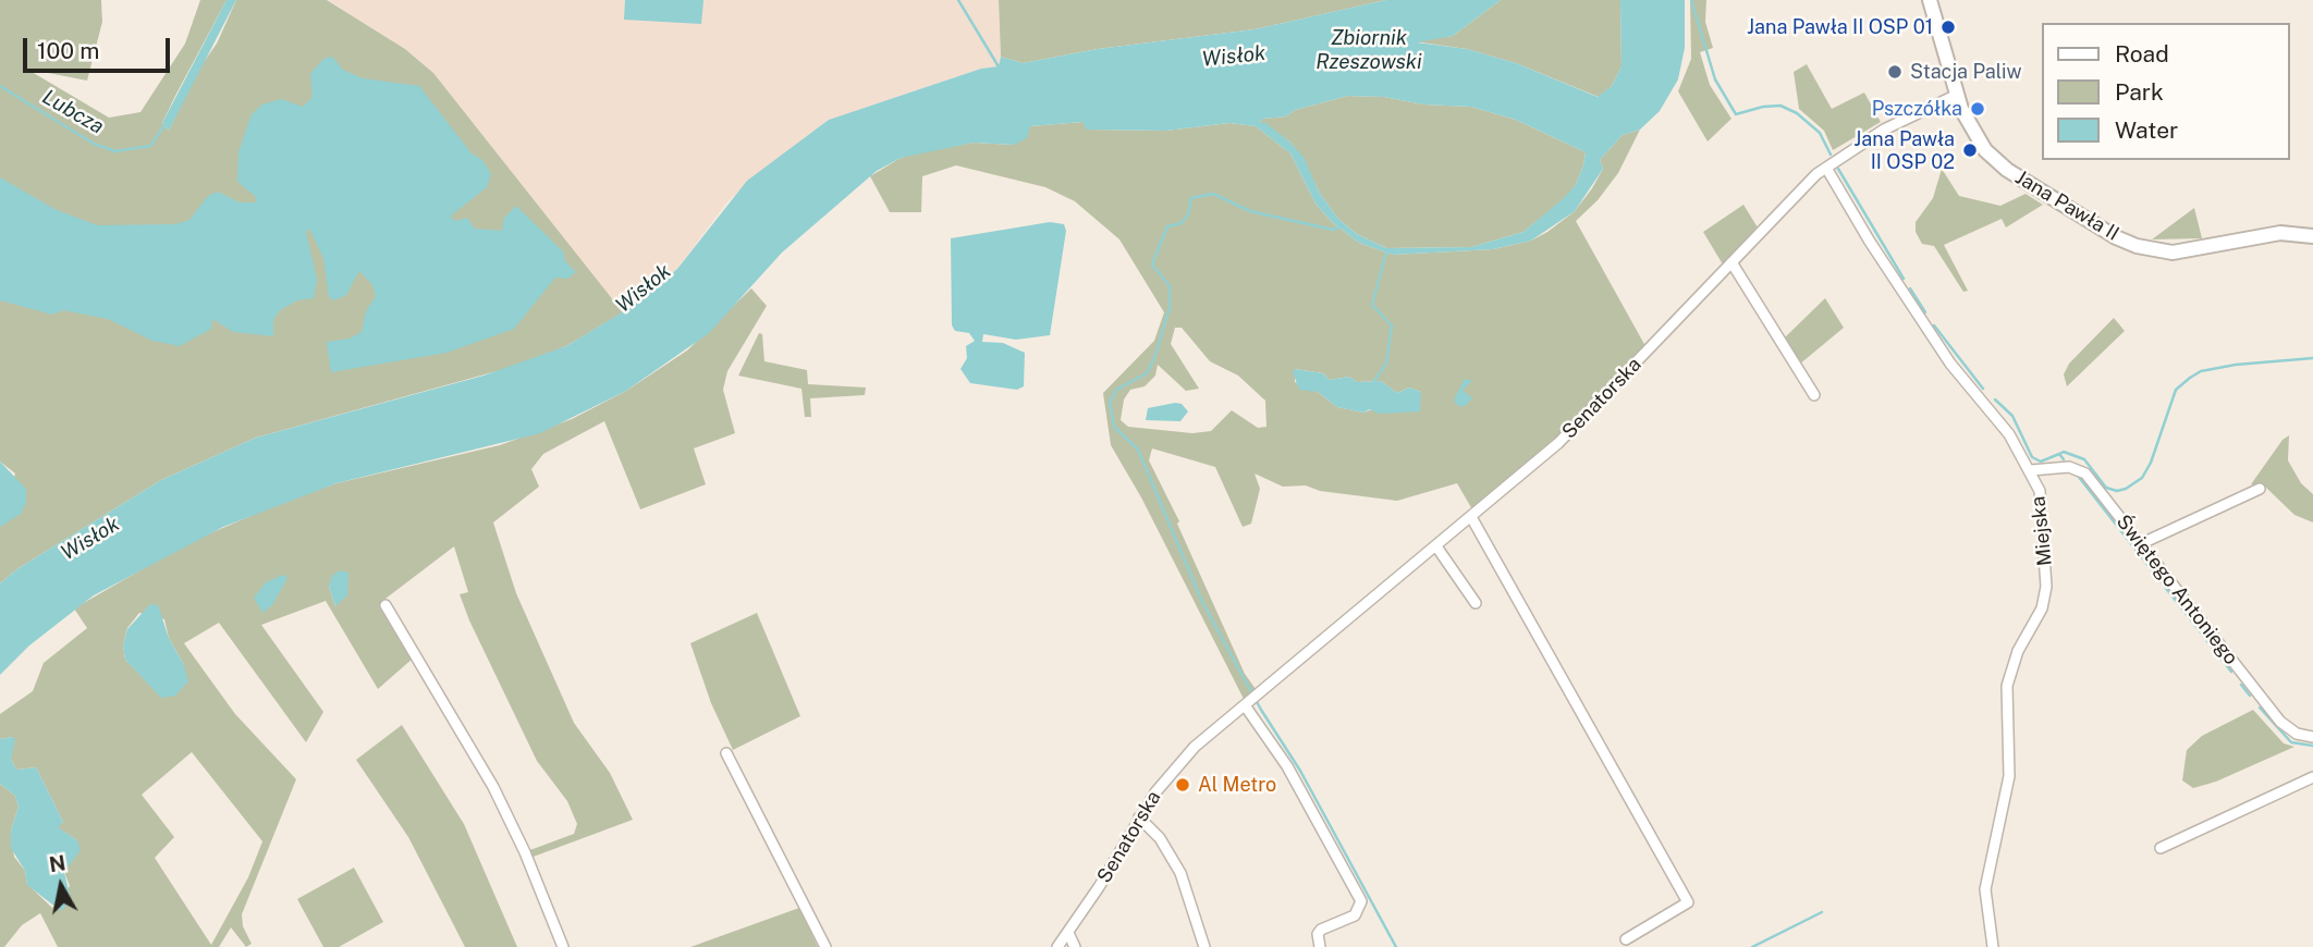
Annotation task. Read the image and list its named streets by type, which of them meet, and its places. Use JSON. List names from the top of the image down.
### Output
{
  "streets": {
    "street": [
      "Jana Pawła II",
      "Senatorska",
      "Miejska",
      "Świętego Antoniego"
    ]
  },
  "crossings": [
    ["Jana Pawła II", "Senatorska"],
    ["Senatorska", "Miejska"],
    ["Miejska", "Świętego Antoniego"]
  ],
  "water": ["Zbiornik Rzeszowski", "Wisłok", "Lubcza"],
  "places": [
    "Jana Pawła II OSP 01",
    "Stacja Paliw",
    "Pszczółka",
    "Jana Pawła II OSP 02",
    "Al Metro"
  ],
  "legend": ["Road", "Park", "Water"],
  "scale_bar": "100 m",
  "north": "top"
}
